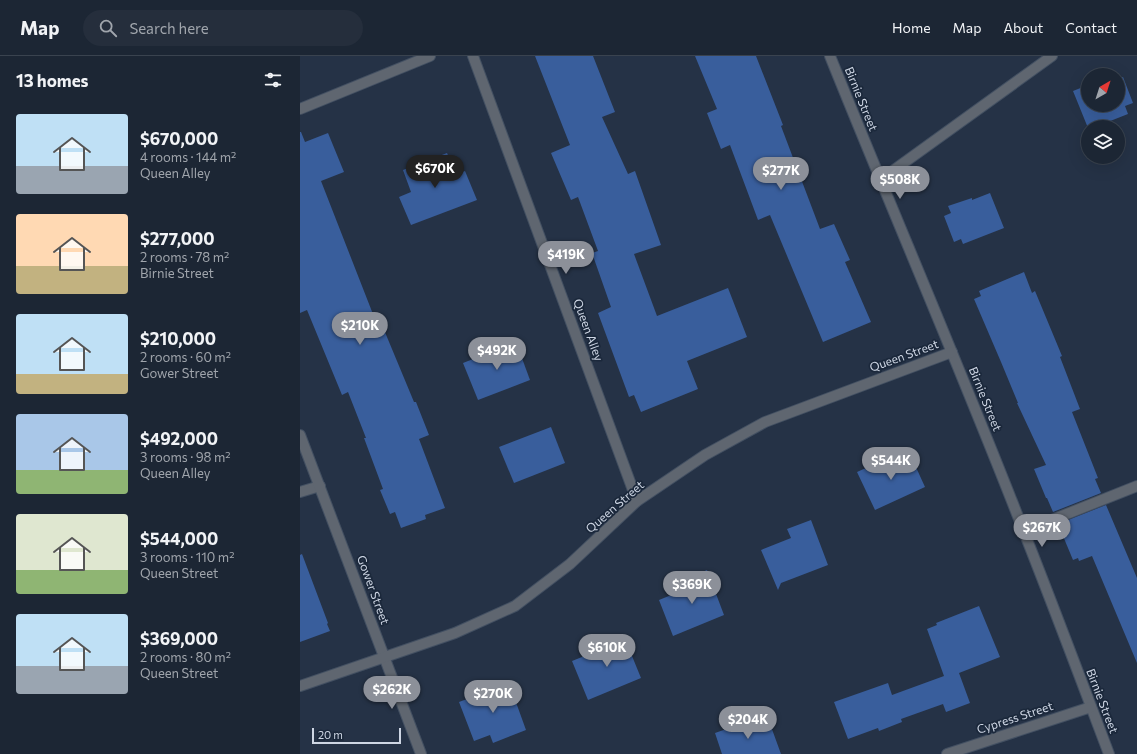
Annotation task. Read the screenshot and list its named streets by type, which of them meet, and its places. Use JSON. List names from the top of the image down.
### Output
{
  "streets": {
    "street": [
      "Birnie Street",
      "Queen Alley",
      "Queen Street",
      "Gower Street",
      "Cypress Street"
    ]
  },
  "crossings": [
    ["Birnie Street", "Queen Street"],
    ["Birnie Street", "Cypress Street"],
    ["Queen Alley", "Queen Street"],
    ["Queen Street", "Gower Street"]
  ],
  "scale_bar": "20 m",
  "north": "top right",
  "page": {
    "header": "Map",
    "search": "Search here",
    "nav": [
      "Home",
      "Map",
      "About",
      "Contact"
    ],
    "heading": "13 homes",
    "list": [
      {
        "name": "$670,000",
        "note": "4 rooms · 144 m² · Queen Alley"
      },
      {
        "name": "$277,000",
        "note": "2 rooms · 78 m² · Birnie Street"
      },
      {
        "name": "$210,000",
        "note": "2 rooms · 60 m² · Gower Street"
      },
      {
        "name": "$492,000",
        "note": "3 rooms · 98 m² · Queen Alley"
      },
      {
        "name": "$544,000",
        "note": "3 rooms · 110 m² · Queen Street"
      },
      {
        "name": "$369,000",
        "note": "2 rooms · 80 m² · Queen Street"
      }
    ],
    "price": [
      "$670K",
      "$277K",
      "$508K",
      "$419K",
      "$210K",
      "$492K",
      "$544K",
      "$267K",
      "$369K",
      "$610K",
      "$262K",
      "$270K",
      "$204K"
    ],
    "scale": "20 m"
  }
}
